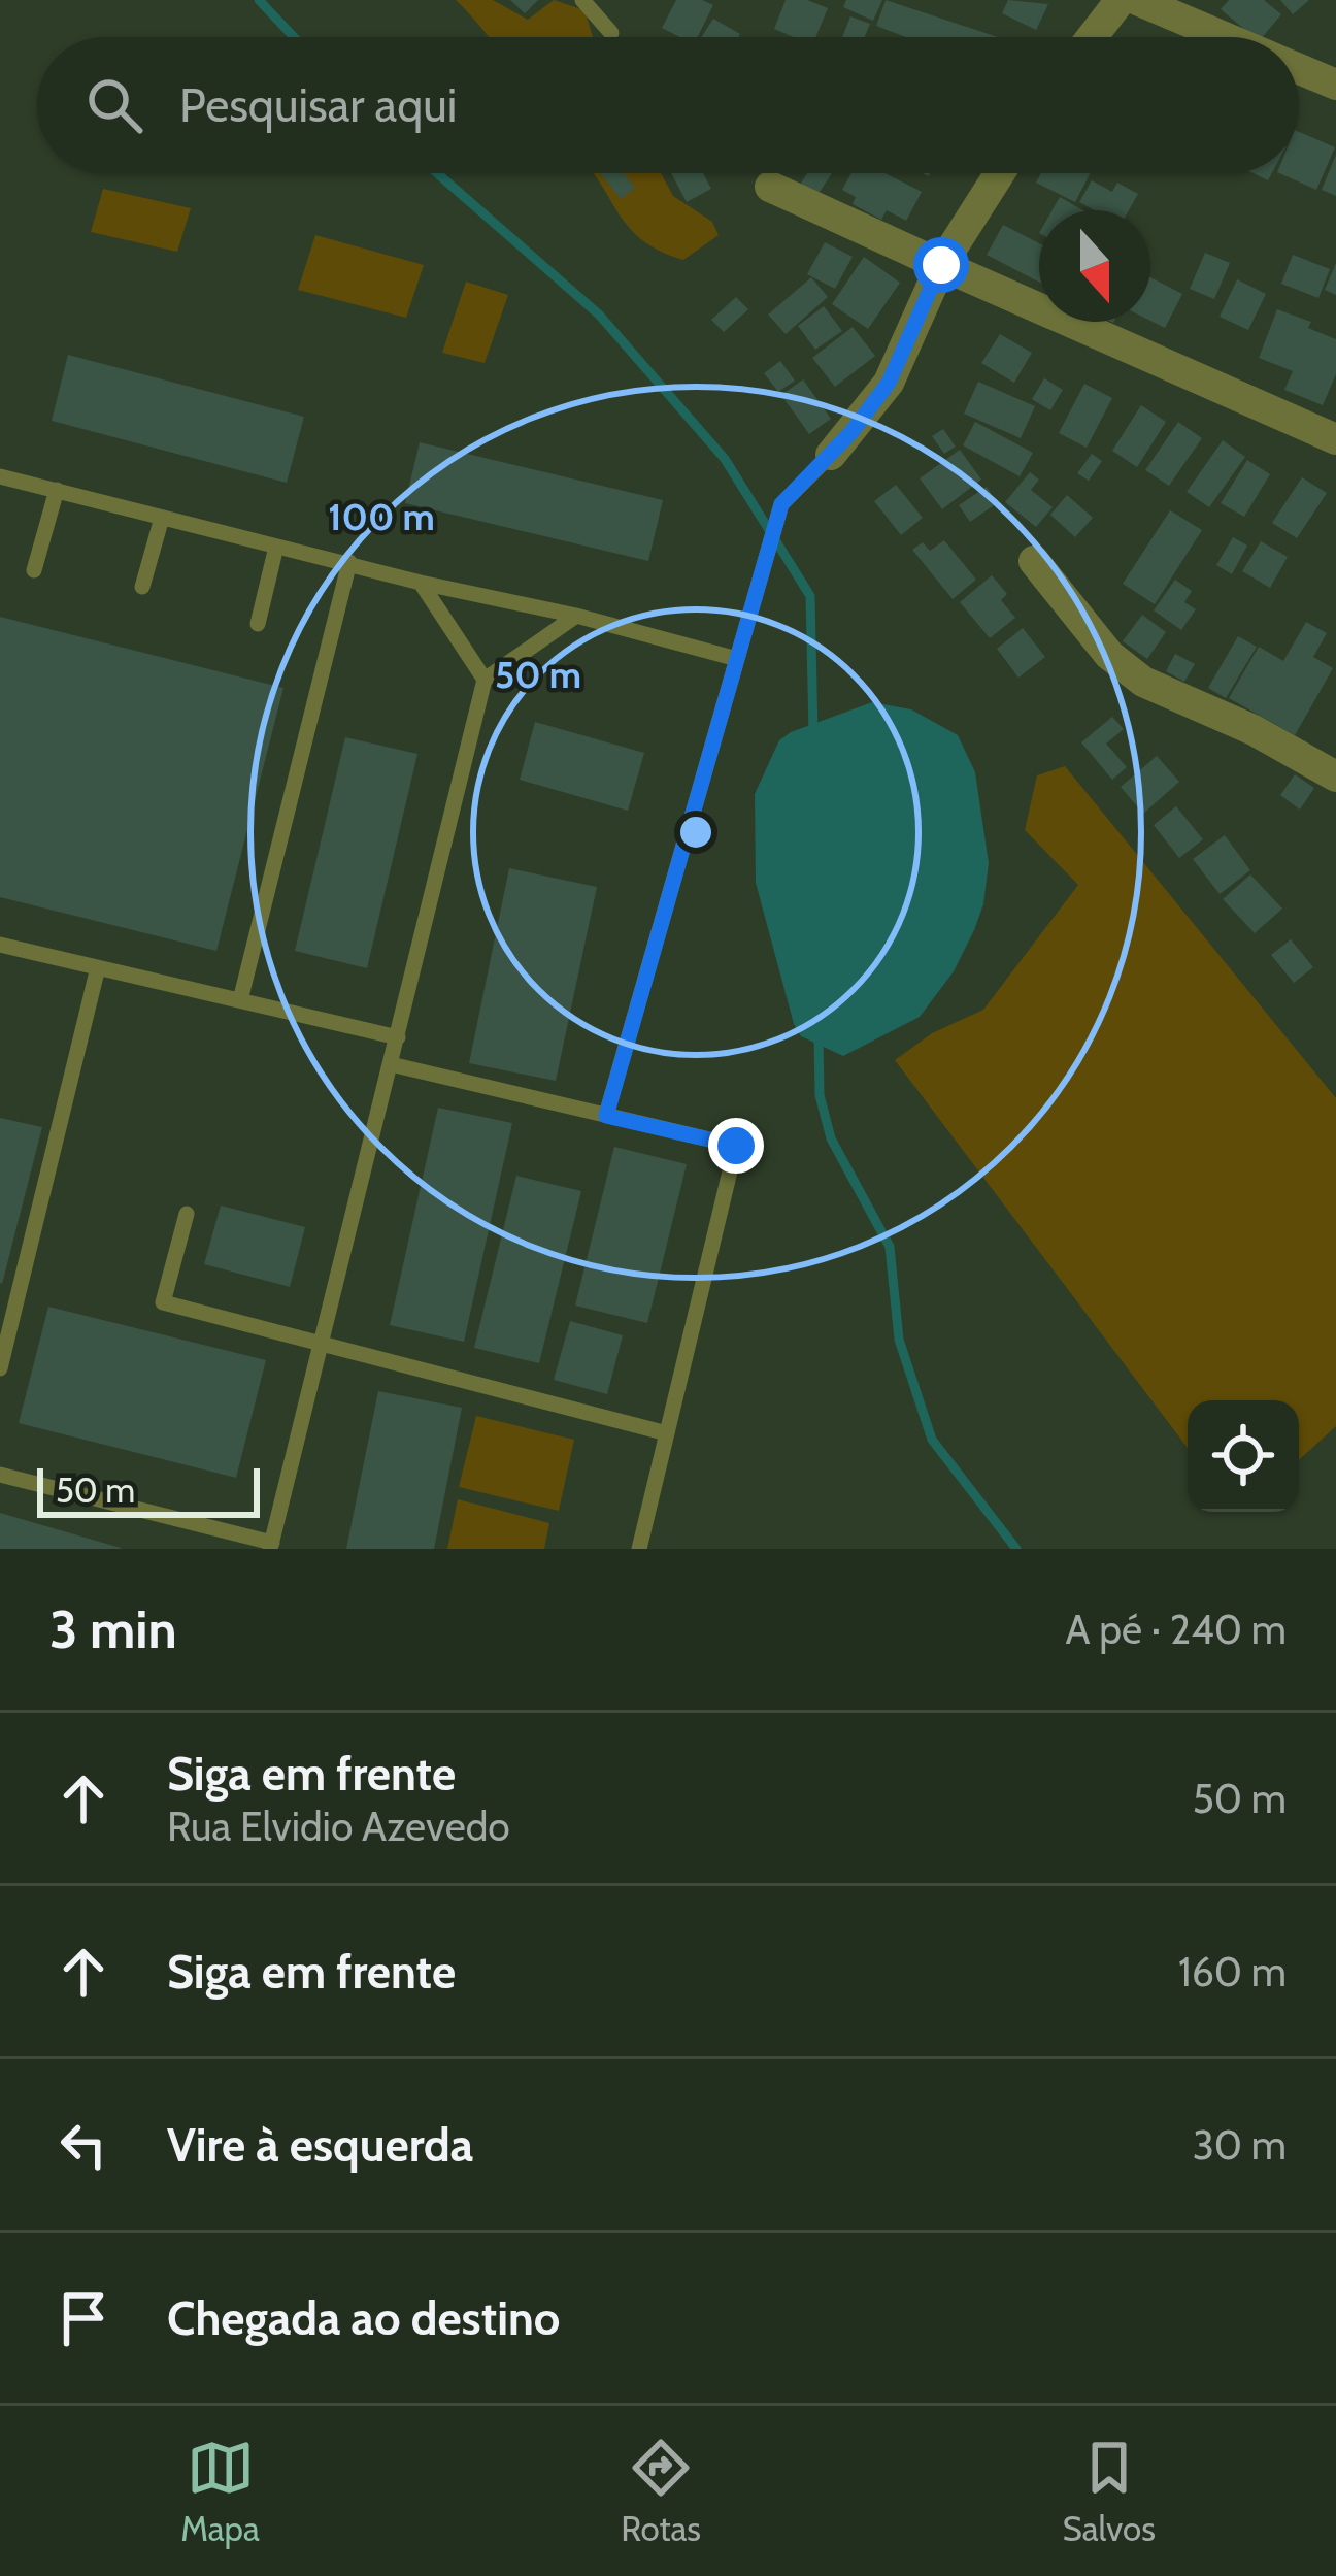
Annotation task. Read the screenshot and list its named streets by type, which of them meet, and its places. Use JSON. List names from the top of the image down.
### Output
{
  "scale_bar": "50 m",
  "north": "bottom",
  "page": {
    "search": "Pesquisar aqui",
    "scale": "50 m",
    "heading": ["3 min", "A pé · 240 m"],
    "list": [
      ["Siga em frente", "Rua Elvidio Azevedo", "50 m"],
      ["Siga em frente", "160 m"],
      ["Vire à esquerda", "30 m"],
      "Chegada ao destino"
    ],
    "nav": ["Mapa", "Rotas", "Salvos"]
  },
  "rings": ["100 m", "50 m"]
}
